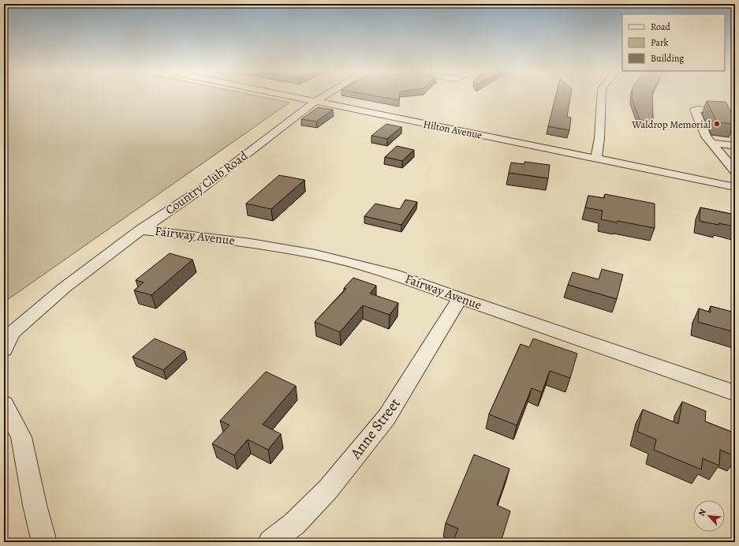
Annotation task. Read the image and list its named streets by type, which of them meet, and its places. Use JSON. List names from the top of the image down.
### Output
{
  "streets": {
    "street": [
      "Hilton Avenue",
      "Country Club Road",
      "Fairway Avenue",
      "Anne Street"
    ]
  },
  "crossings": [
    ["Hilton Avenue", "Country Club Road"],
    ["Country Club Road", "Fairway Avenue"],
    ["Fairway Avenue", "Anne Street"]
  ],
  "places": ["Waldrop Memorial"],
  "legend": ["Road", "Park", "Building"],
  "north": "top left"
}
